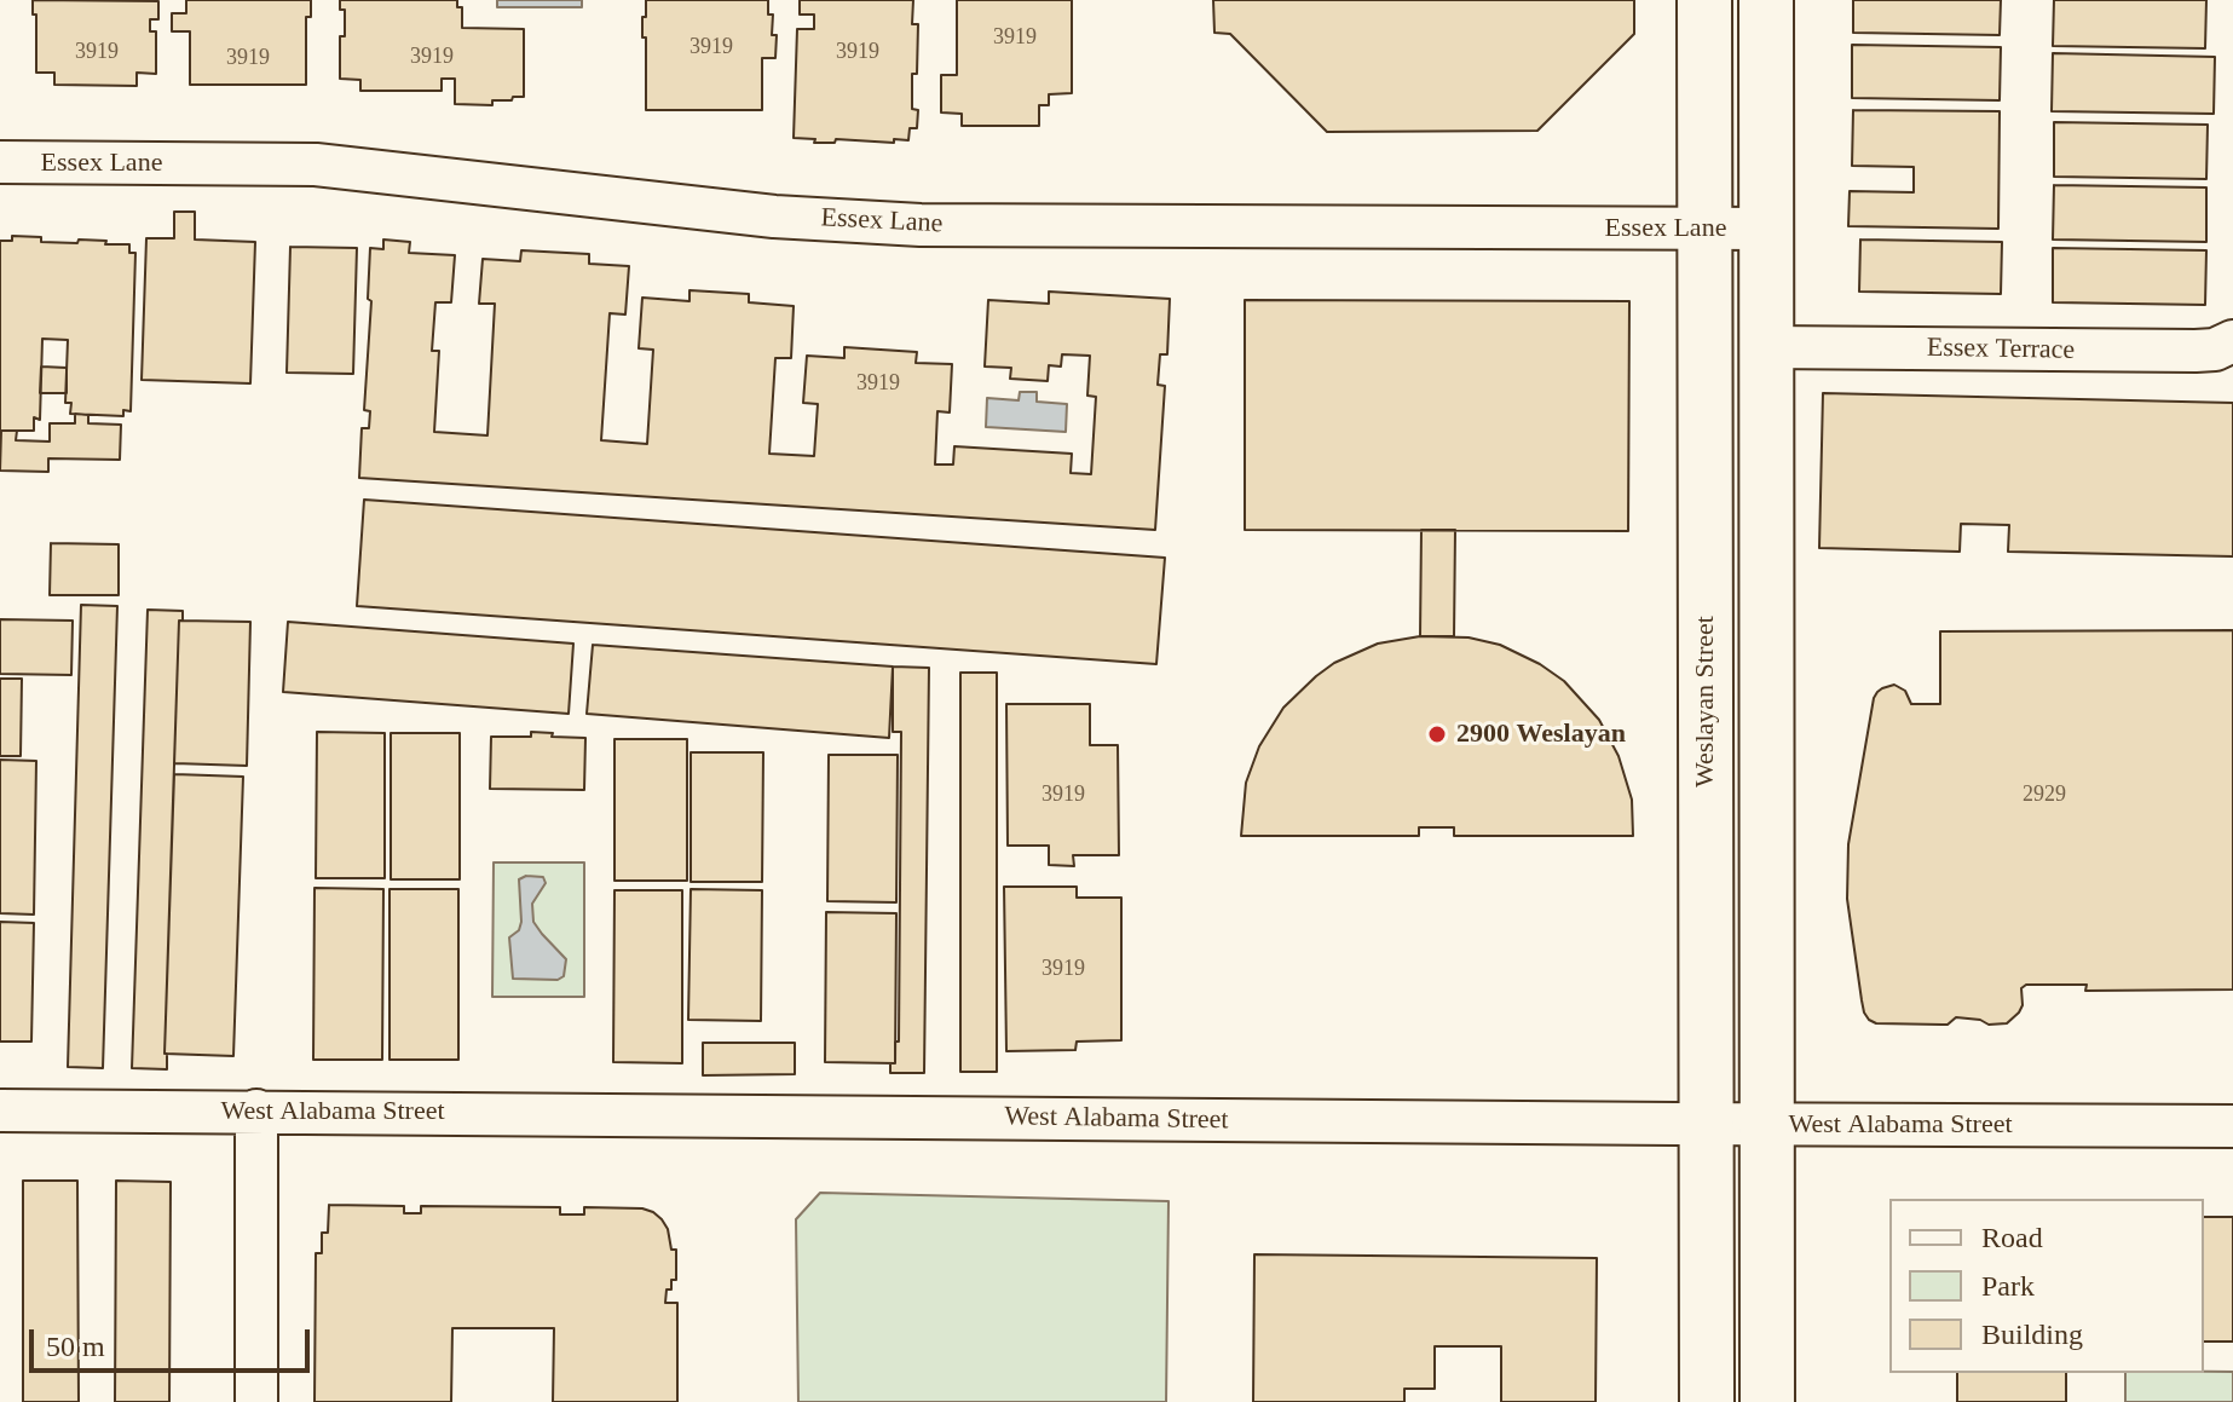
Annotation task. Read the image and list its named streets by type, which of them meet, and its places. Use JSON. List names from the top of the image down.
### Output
{
  "streets": {
    "main road": ["Weslayan Street"],
    "street": ["Essex Lane", "Essex Terrace", "West Alabama Street"]
  },
  "crossings": [
    ["Essex Lane", "Weslayan Street"],
    ["Weslayan Street", "West Alabama Street"]
  ],
  "places": ["2900 Weslayan"],
  "house_numbers": [
    "3919",
    "3919",
    "3919",
    "3919",
    "3919",
    "3919",
    "3919",
    "3919",
    "2929",
    "3919"
  ],
  "legend": ["Road", "Park", "Building"],
  "scale_bar": "50 m"
}
